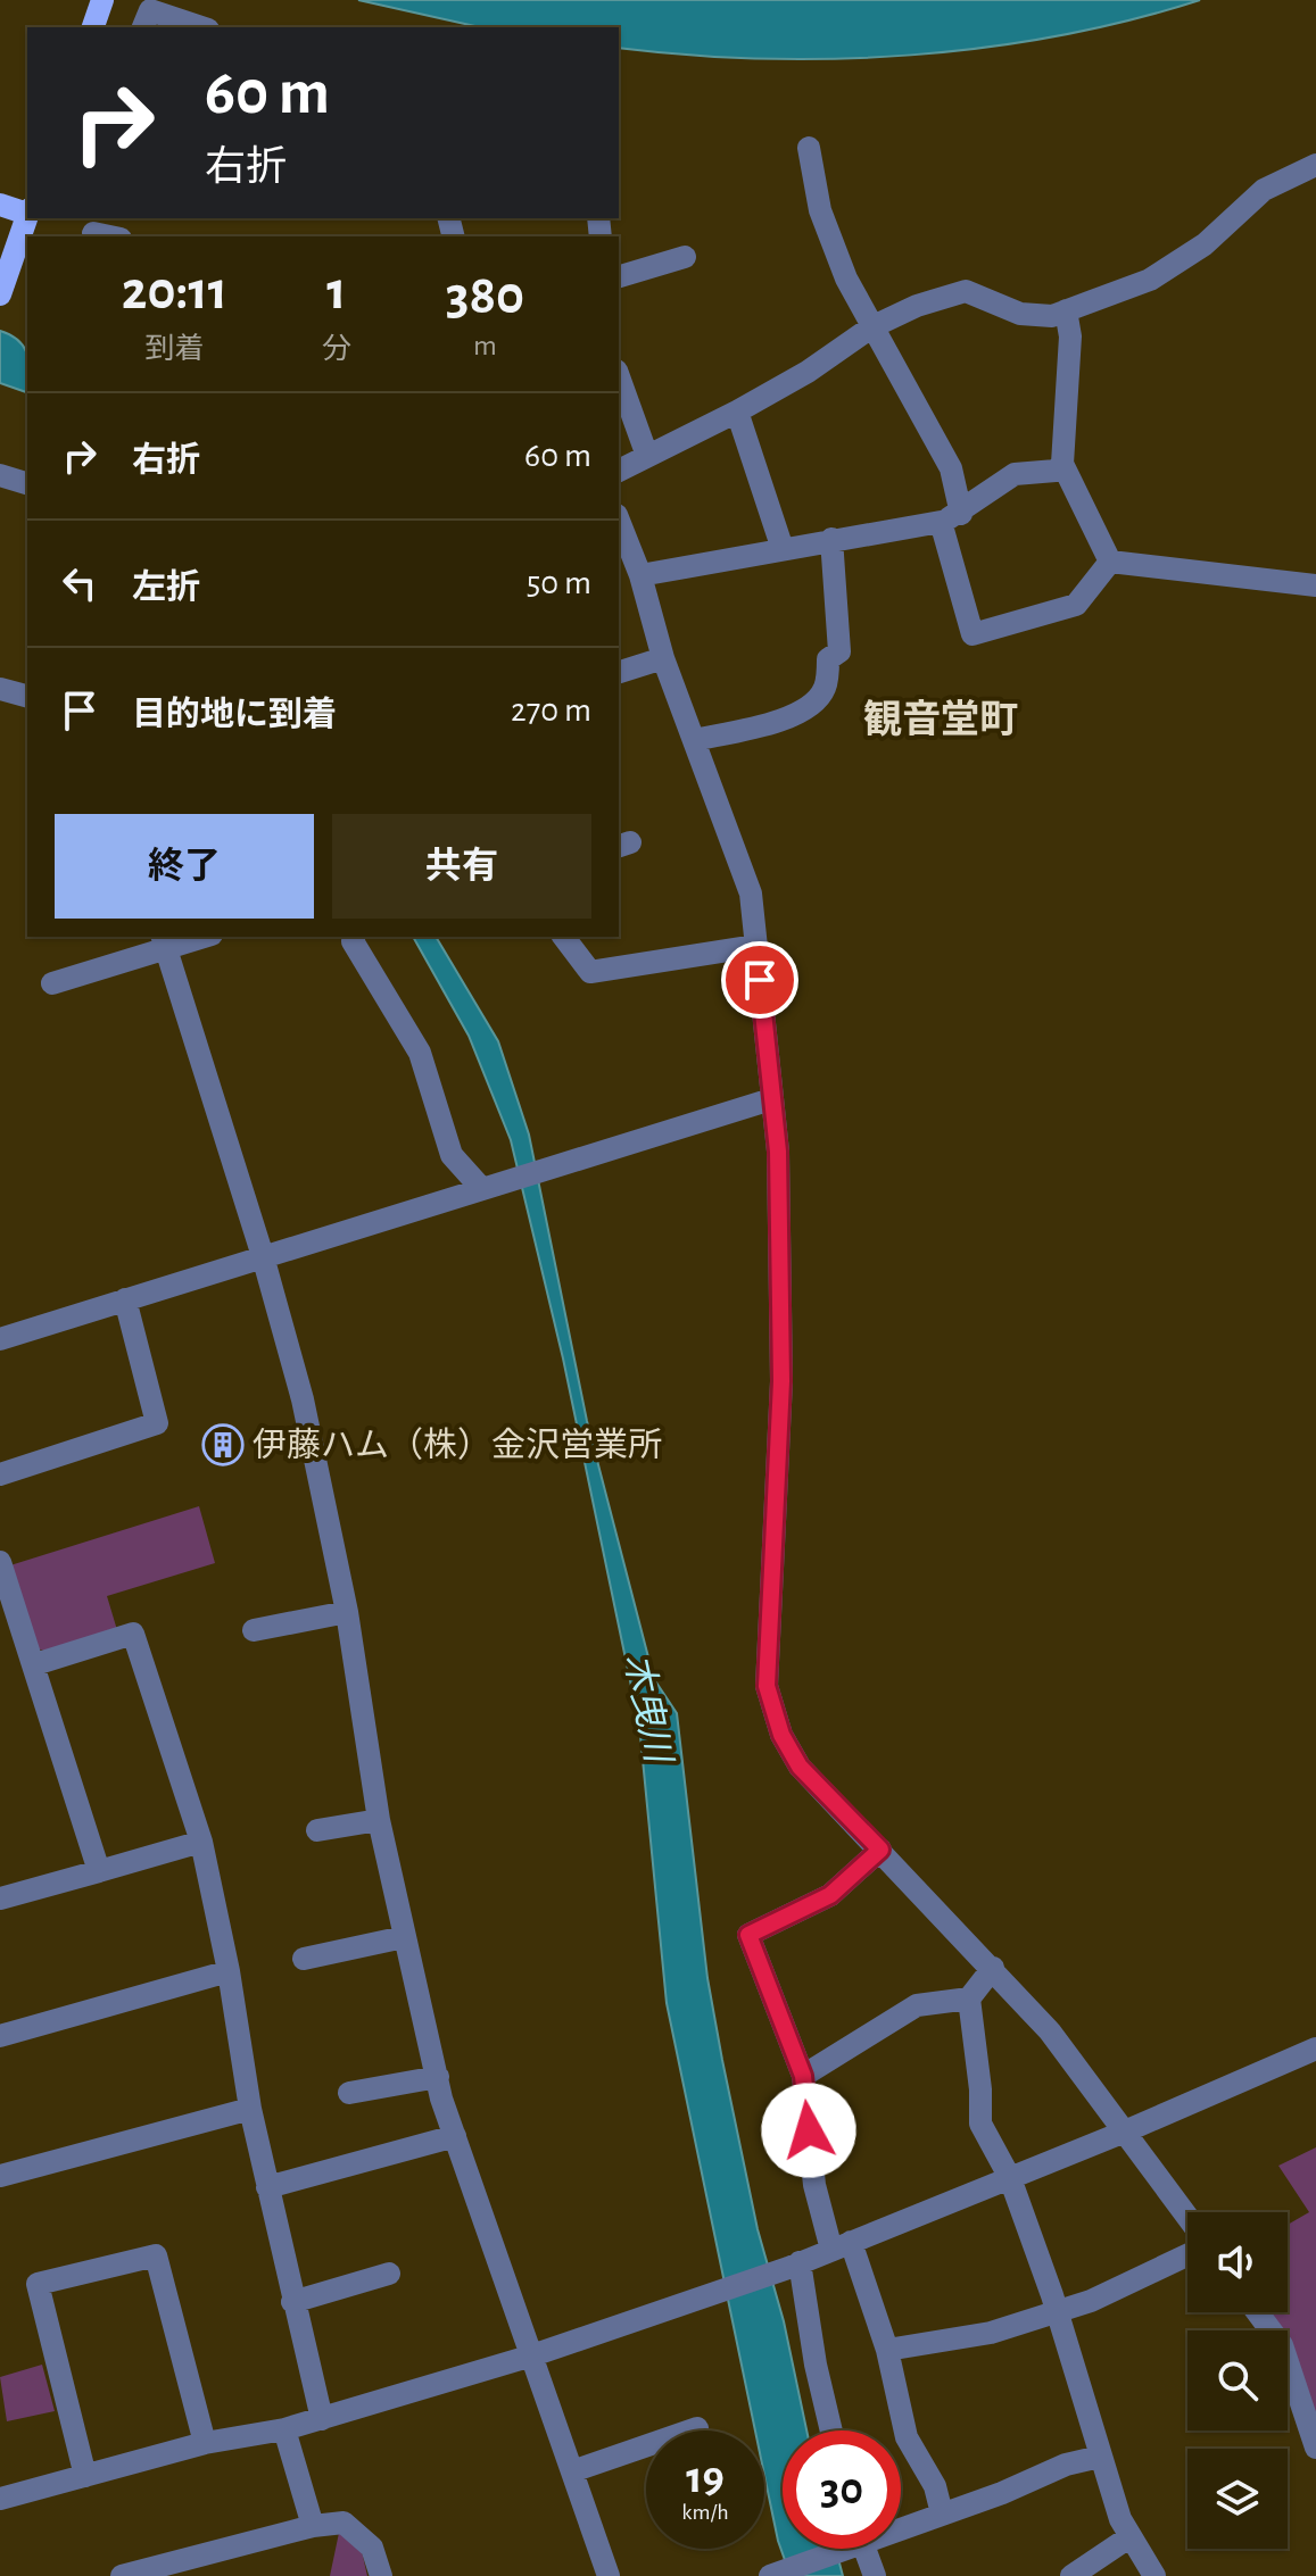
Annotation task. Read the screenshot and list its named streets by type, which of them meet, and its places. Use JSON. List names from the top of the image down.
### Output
{
  "districts": ["観音堂町"],
  "water": ["木曳川"],
  "places": {
    "building": ["伊藤ハム（株）金沢営業所"]
  },
  "page": {
    "turn": ["60 m", "右折"],
    "eta": [
      "20:11",
      "到着",
      "1",
      "分",
      "380",
      "m"
    ],
    "list": [
      {
        "name": "右折",
        "value": "60 m"
      },
      {
        "name": "左折",
        "value": "50 m"
      },
      {
        "name": "目的地に到着",
        "value": "270 m"
      }
    ],
    "buttons": ["終了", "共有"],
    "speed": "19 km/h",
    "limit": "30"
  }
}
